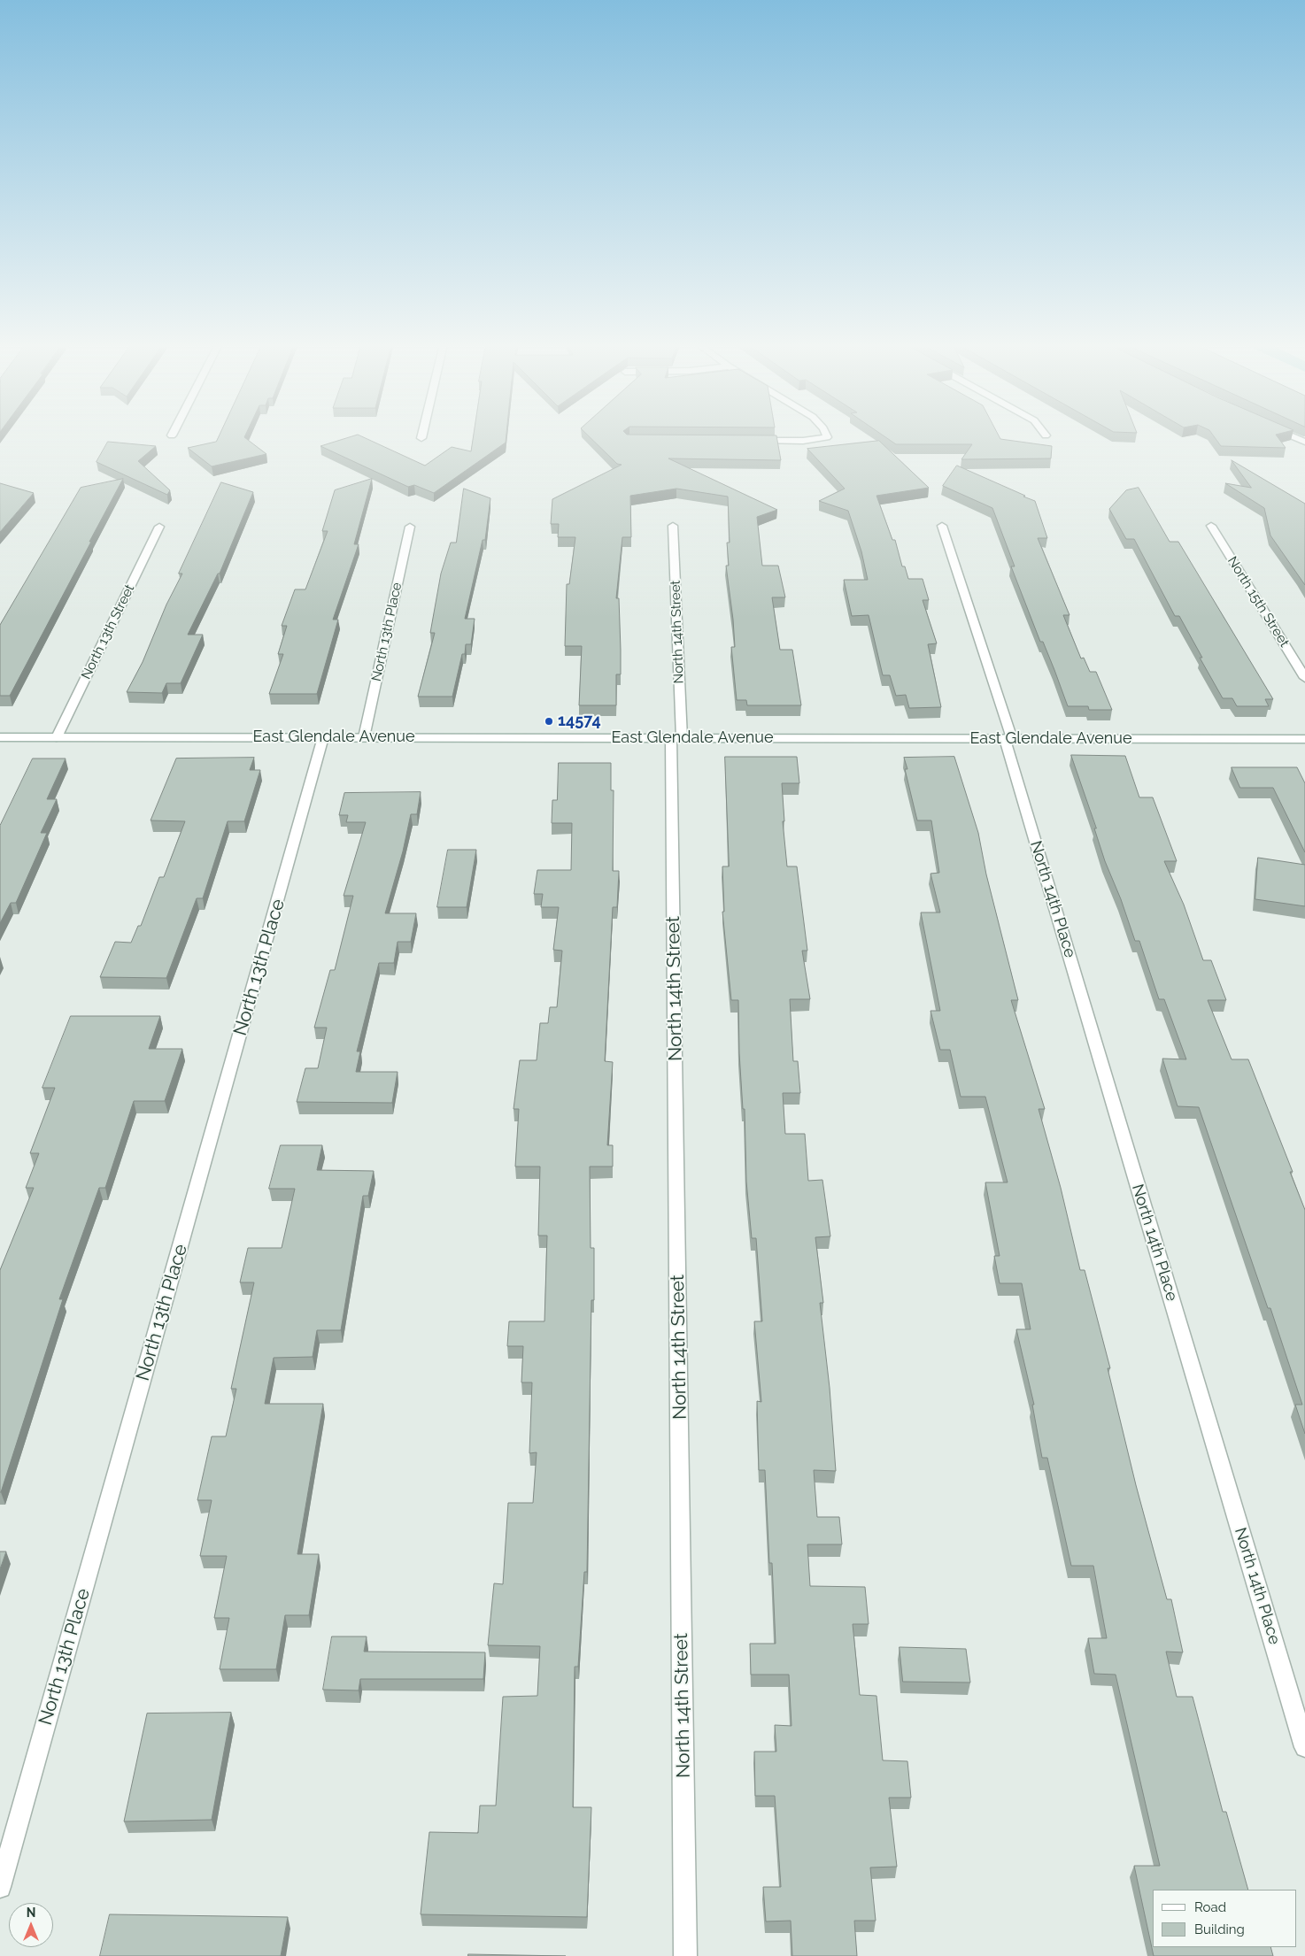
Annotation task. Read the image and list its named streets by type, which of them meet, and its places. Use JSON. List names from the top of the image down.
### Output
{
  "streets": {
    "street": [
      "North 15th Street",
      "North 13th Street",
      "North 13th Place",
      "North 14th Street",
      "East Glendale Avenue",
      "North 14th Place"
    ]
  },
  "crossings": [
    ["North 13th Street", "East Glendale Avenue"],
    ["North 13th Place", "East Glendale Avenue"],
    ["North 14th Street", "East Glendale Avenue"],
    ["East Glendale Avenue", "North 14th Place"]
  ],
  "places": ["14574"],
  "legend": ["Road", "Building"],
  "north": "top"
}
